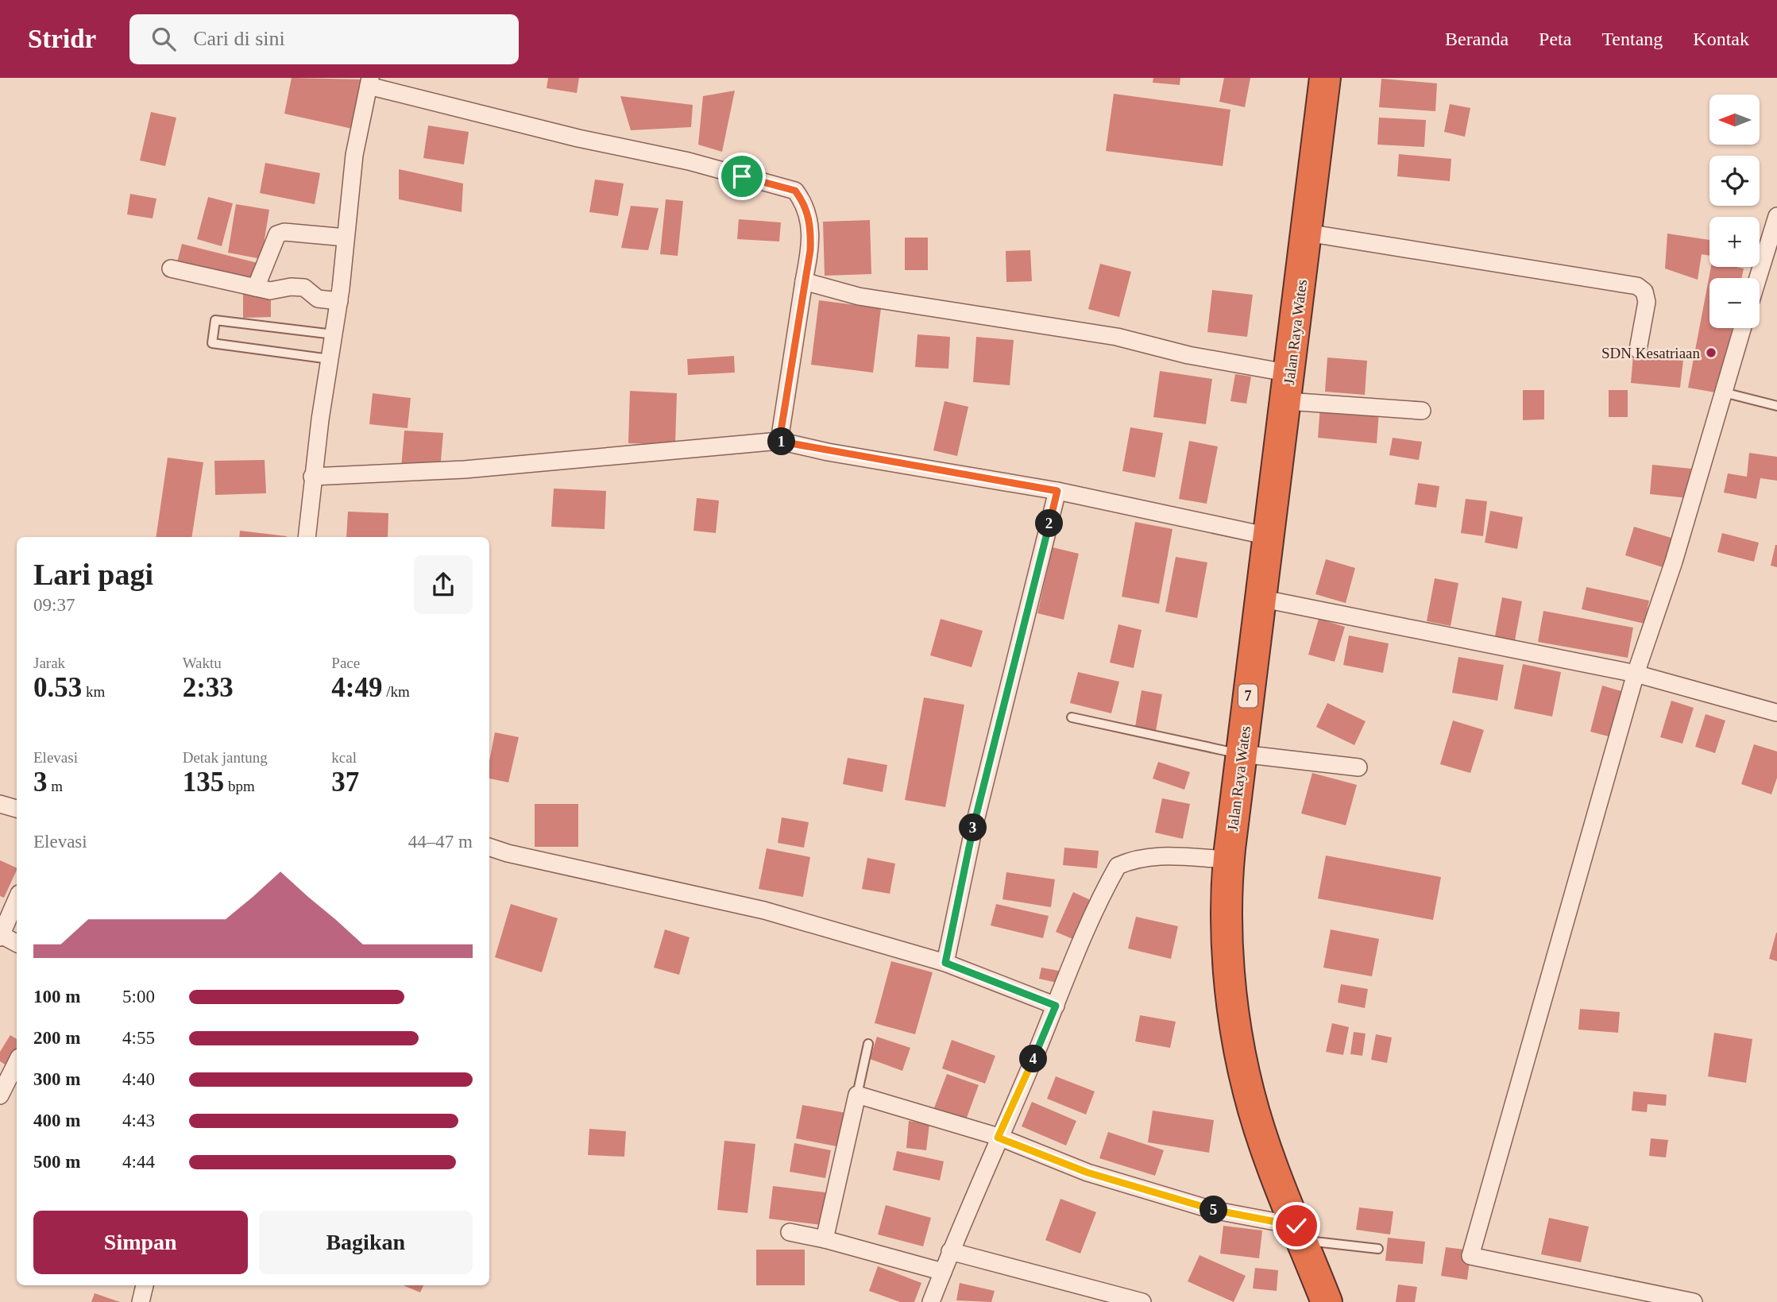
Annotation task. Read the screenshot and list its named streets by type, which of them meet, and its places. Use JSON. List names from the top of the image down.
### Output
{
  "streets": {
    "highway": ["Jalan Raya Wates", "7"]
  },
  "places": ["SDN Kesatriaan"],
  "north": "left",
  "page": {
    "header": "Stridr",
    "search": "Cari di sini",
    "nav": [
      "Beranda",
      "Peta",
      "Tentang",
      "Kontak"
    ],
    "map_buttons": ["+", "−"],
    "pins": [
      "1",
      "2",
      "3",
      "4",
      "5"
    ],
    "heading": ["Lari pagi", "09:37"],
    "stats": [
      ["Jarak", "0.53 km"],
      ["Waktu", "2:33"],
      ["Pace", "4:49 /km"],
      ["Elevasi", "3 m"],
      ["Detak jantung", "135 bpm"],
      ["kcal", "37"]
    ],
    "chart": ["Elevasi", "44–47 m"],
    "list": [
      {
        "name": "100 m",
        "note": "5:00"
      },
      {
        "name": "200 m",
        "note": "4:55"
      },
      {
        "name": "300 m",
        "note": "4:40"
      },
      {
        "name": "400 m",
        "note": "4:43"
      },
      {
        "name": "500 m",
        "note": "4:44"
      }
    ],
    "buttons": ["Simpan", "Bagikan"]
  }
}
